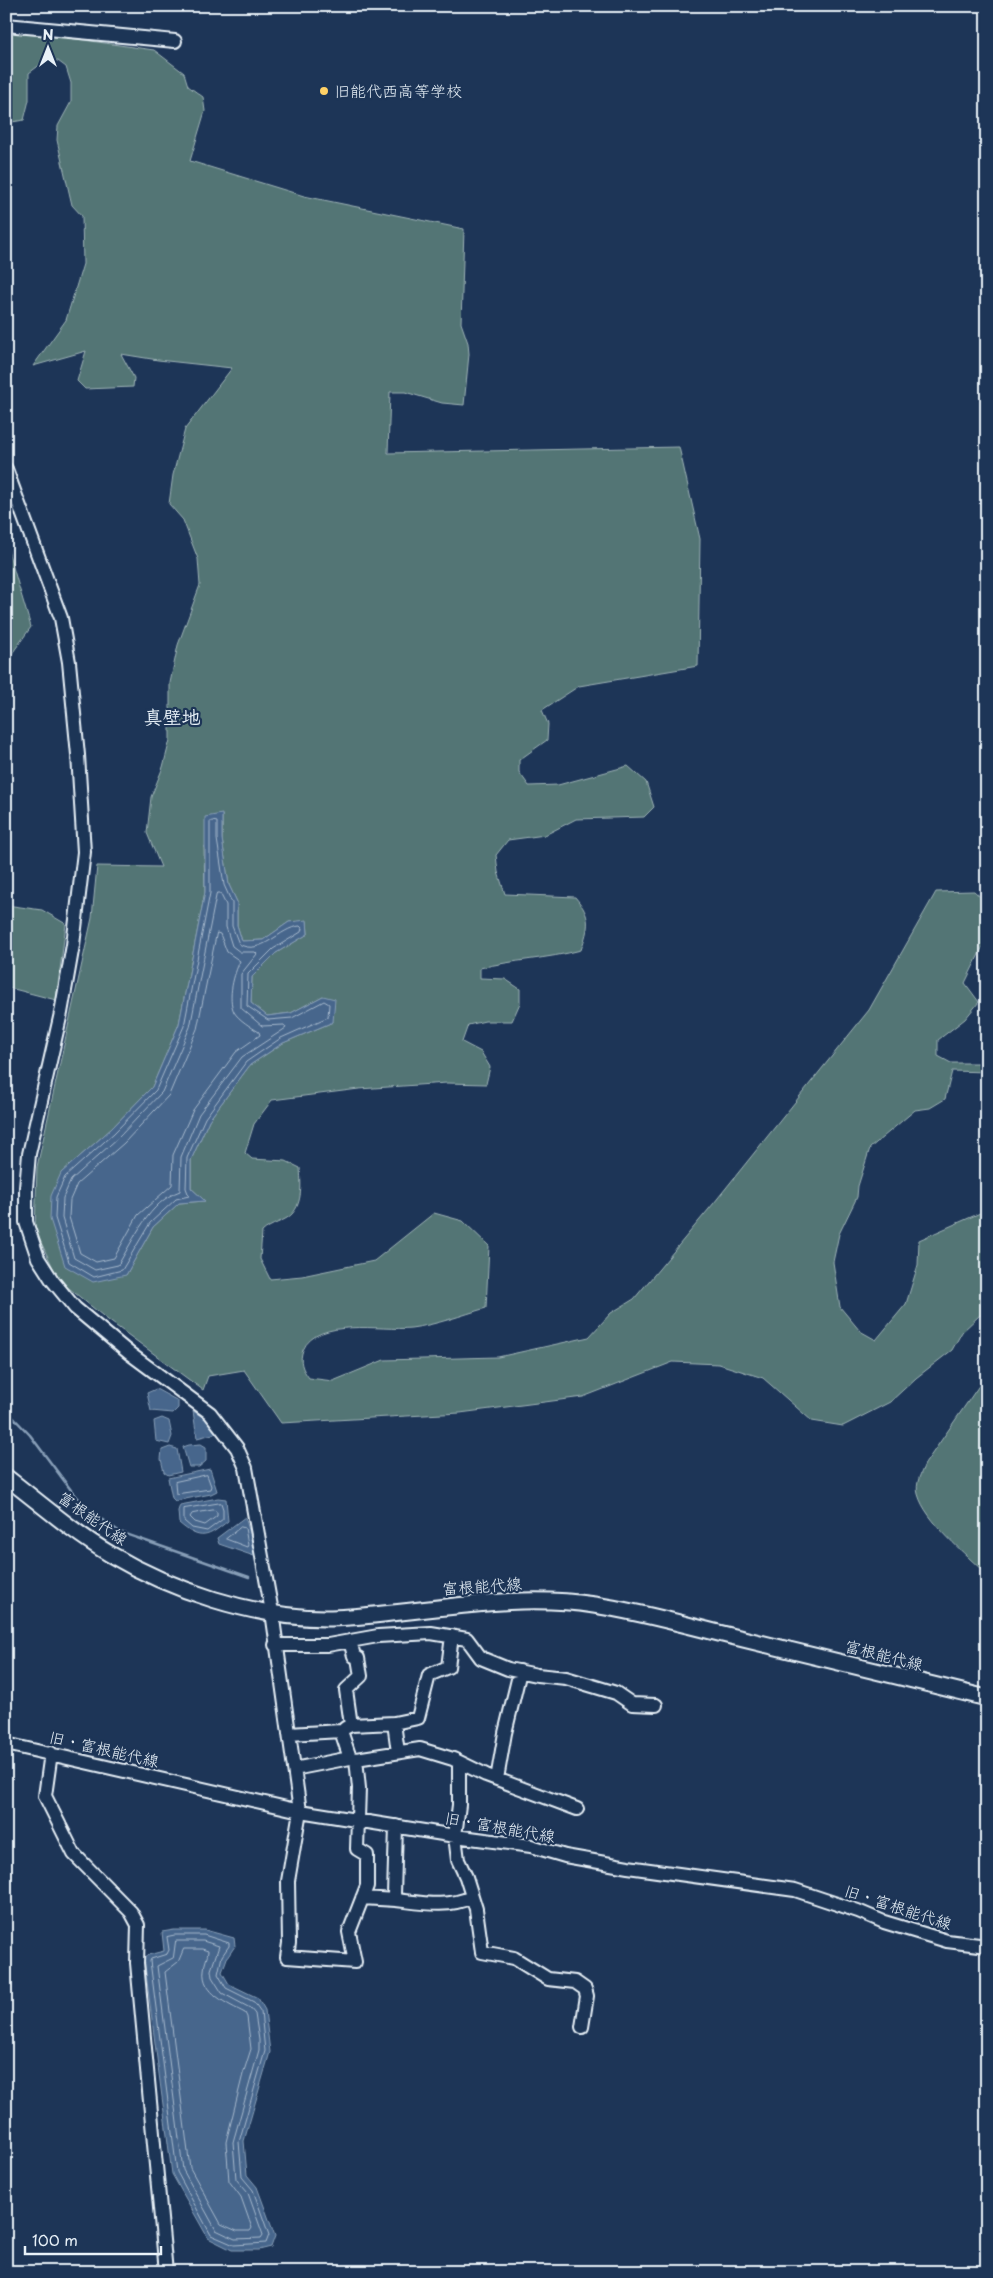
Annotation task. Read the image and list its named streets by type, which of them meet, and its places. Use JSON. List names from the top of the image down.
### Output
{
  "streets": {
    "main road": ["富根能代線"],
    "street": ["旧・富根能代線"]
  },
  "districts": ["真壁地"],
  "places": ["旧能代西高等学校"],
  "scale_bar": "100 m",
  "north": "top"
}
